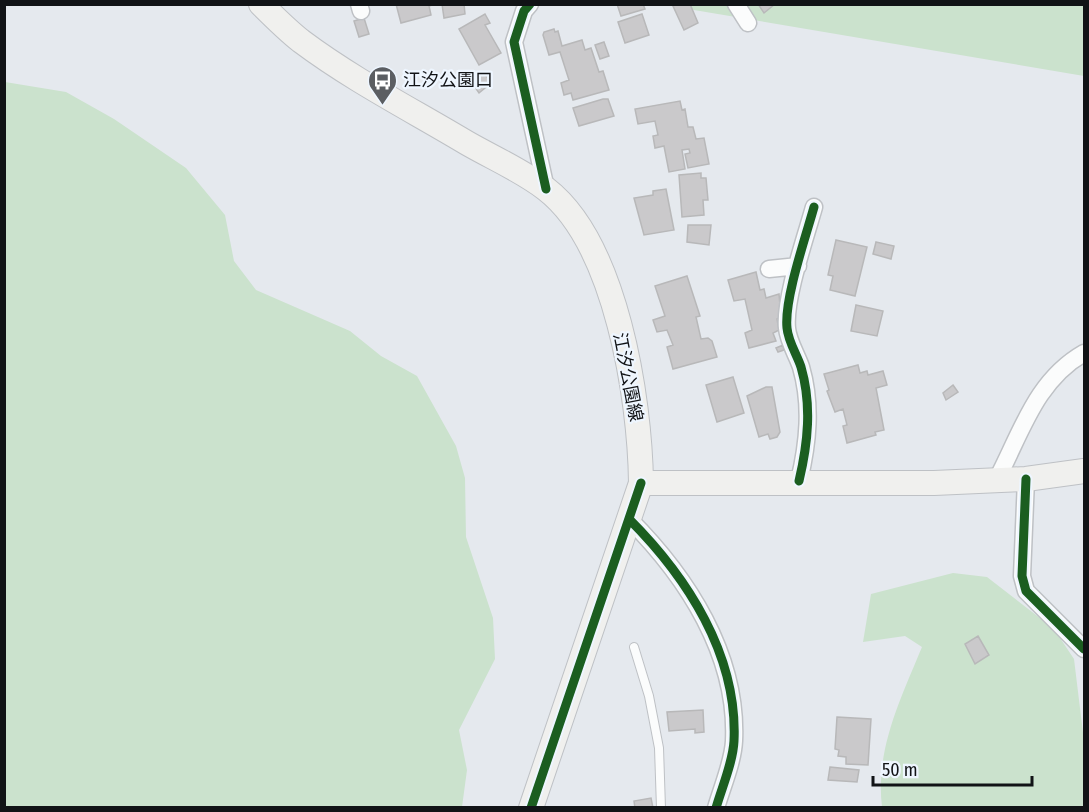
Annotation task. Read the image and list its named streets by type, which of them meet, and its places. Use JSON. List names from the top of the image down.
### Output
{
  "streets": {
    "main road": ["江汐公園線"]
  },
  "places": {
    "bus stop": ["江汐公園口"]
  },
  "scale_bar": "50 m"
}
